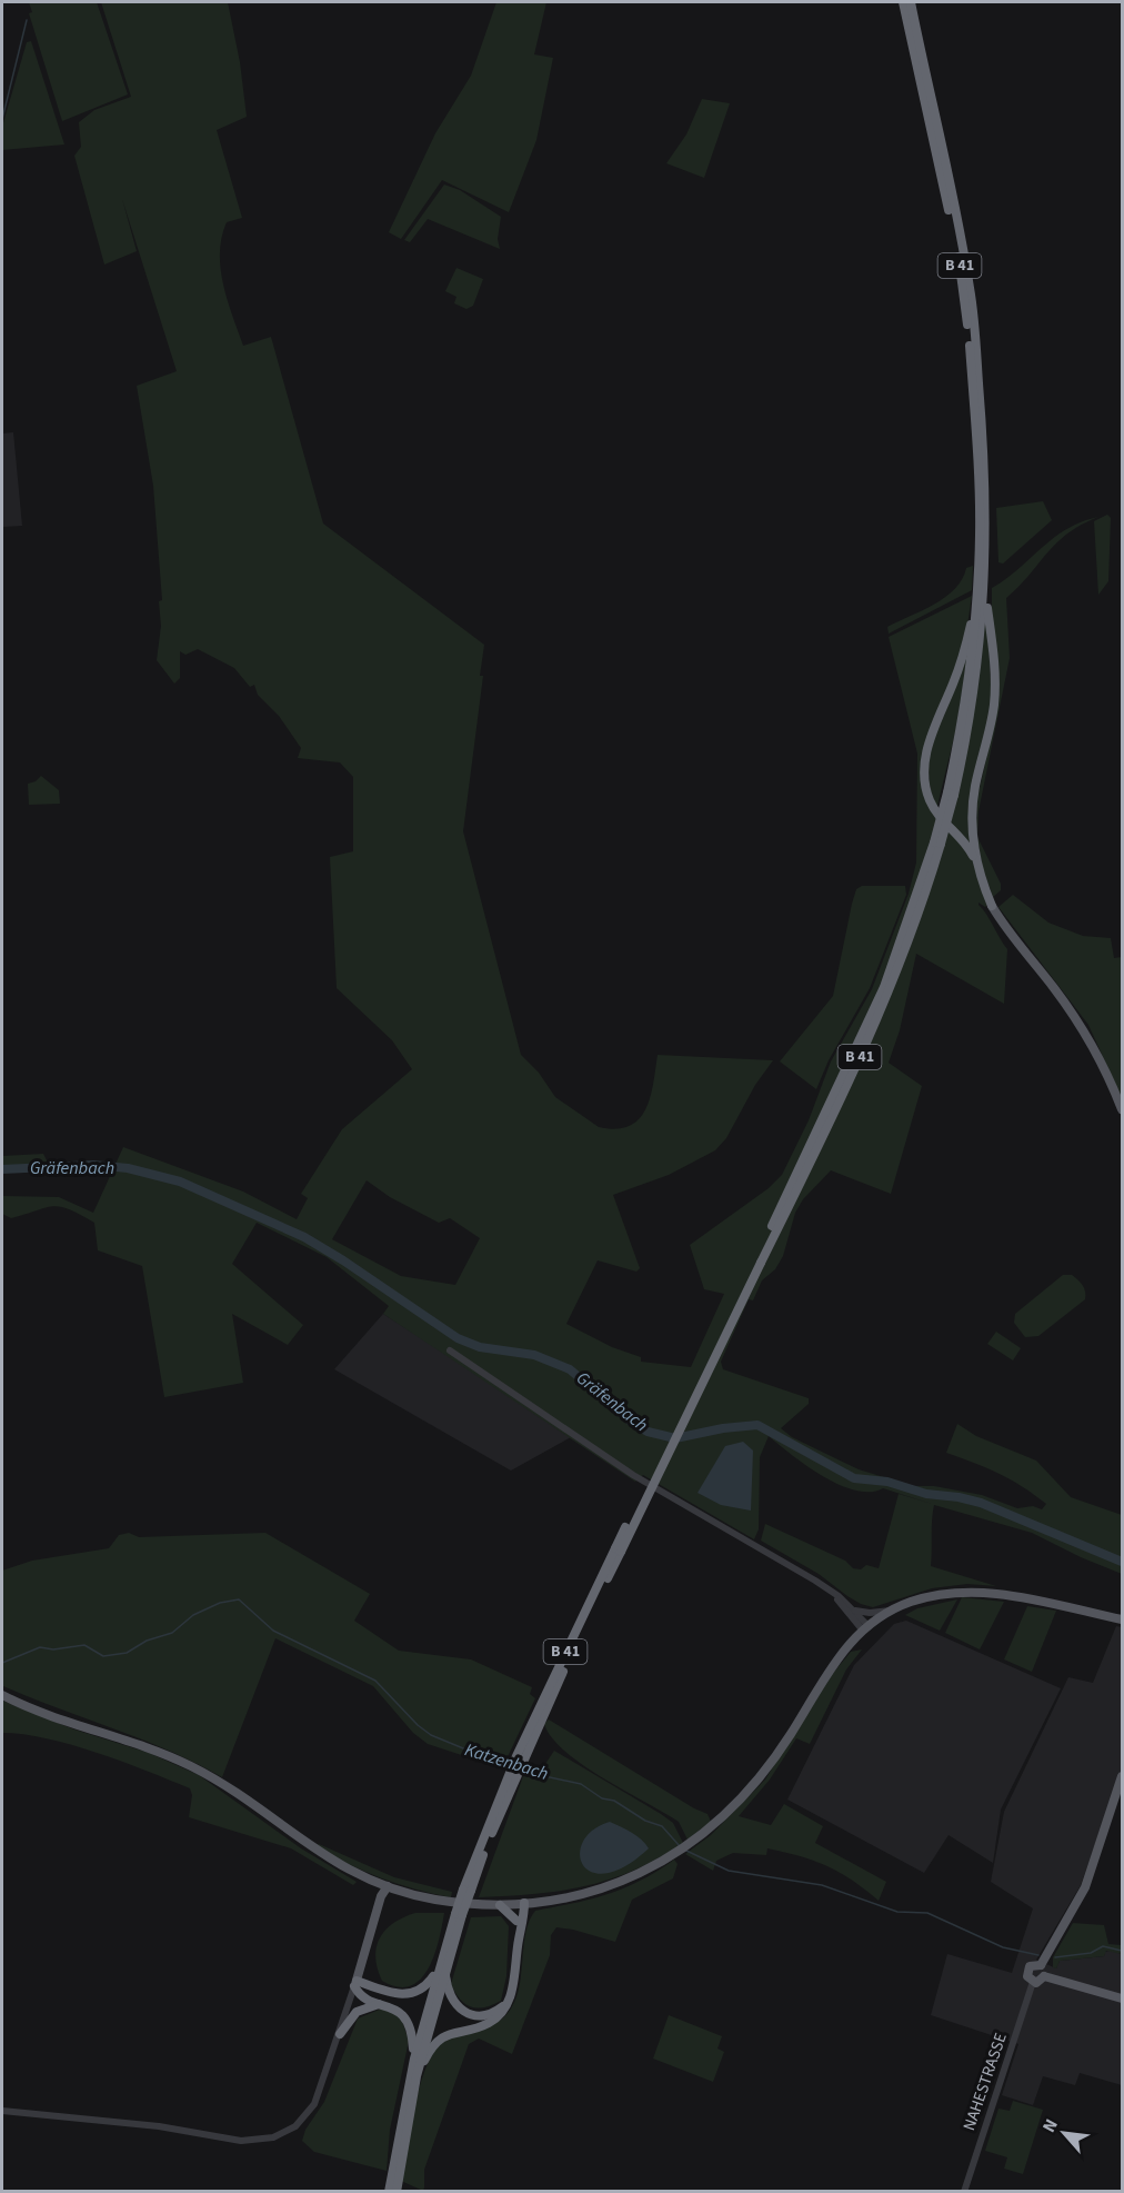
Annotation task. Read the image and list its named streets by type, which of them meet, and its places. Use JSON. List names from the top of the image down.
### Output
{
  "streets": {
    "highway": ["B 41"],
    "street": ["NAHESTRASSE"]
  },
  "water": ["Gräfenbach", "Katzenbach"],
  "north": "top left"
}
